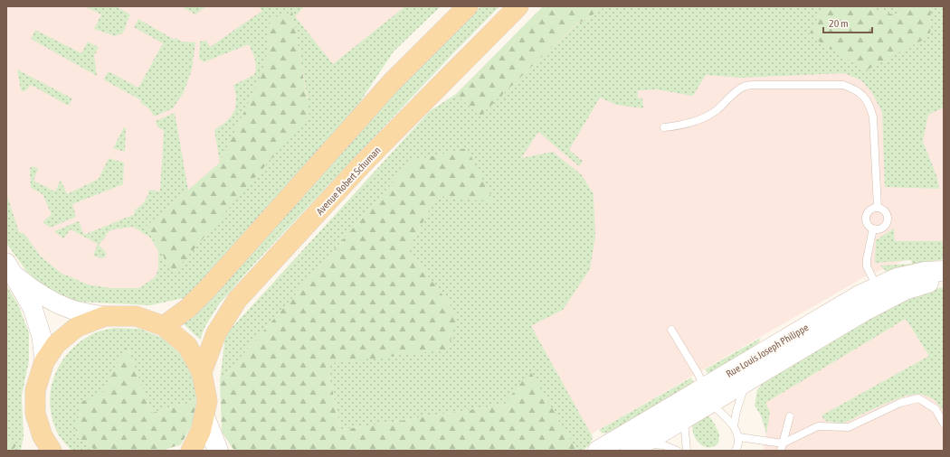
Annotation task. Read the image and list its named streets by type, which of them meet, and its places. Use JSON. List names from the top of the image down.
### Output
{
  "streets": {
    "main road": ["Avenue Robert Schuman", "Rue Louis Joseph Philippe"]
  },
  "scale_bar": "20 m"
}
